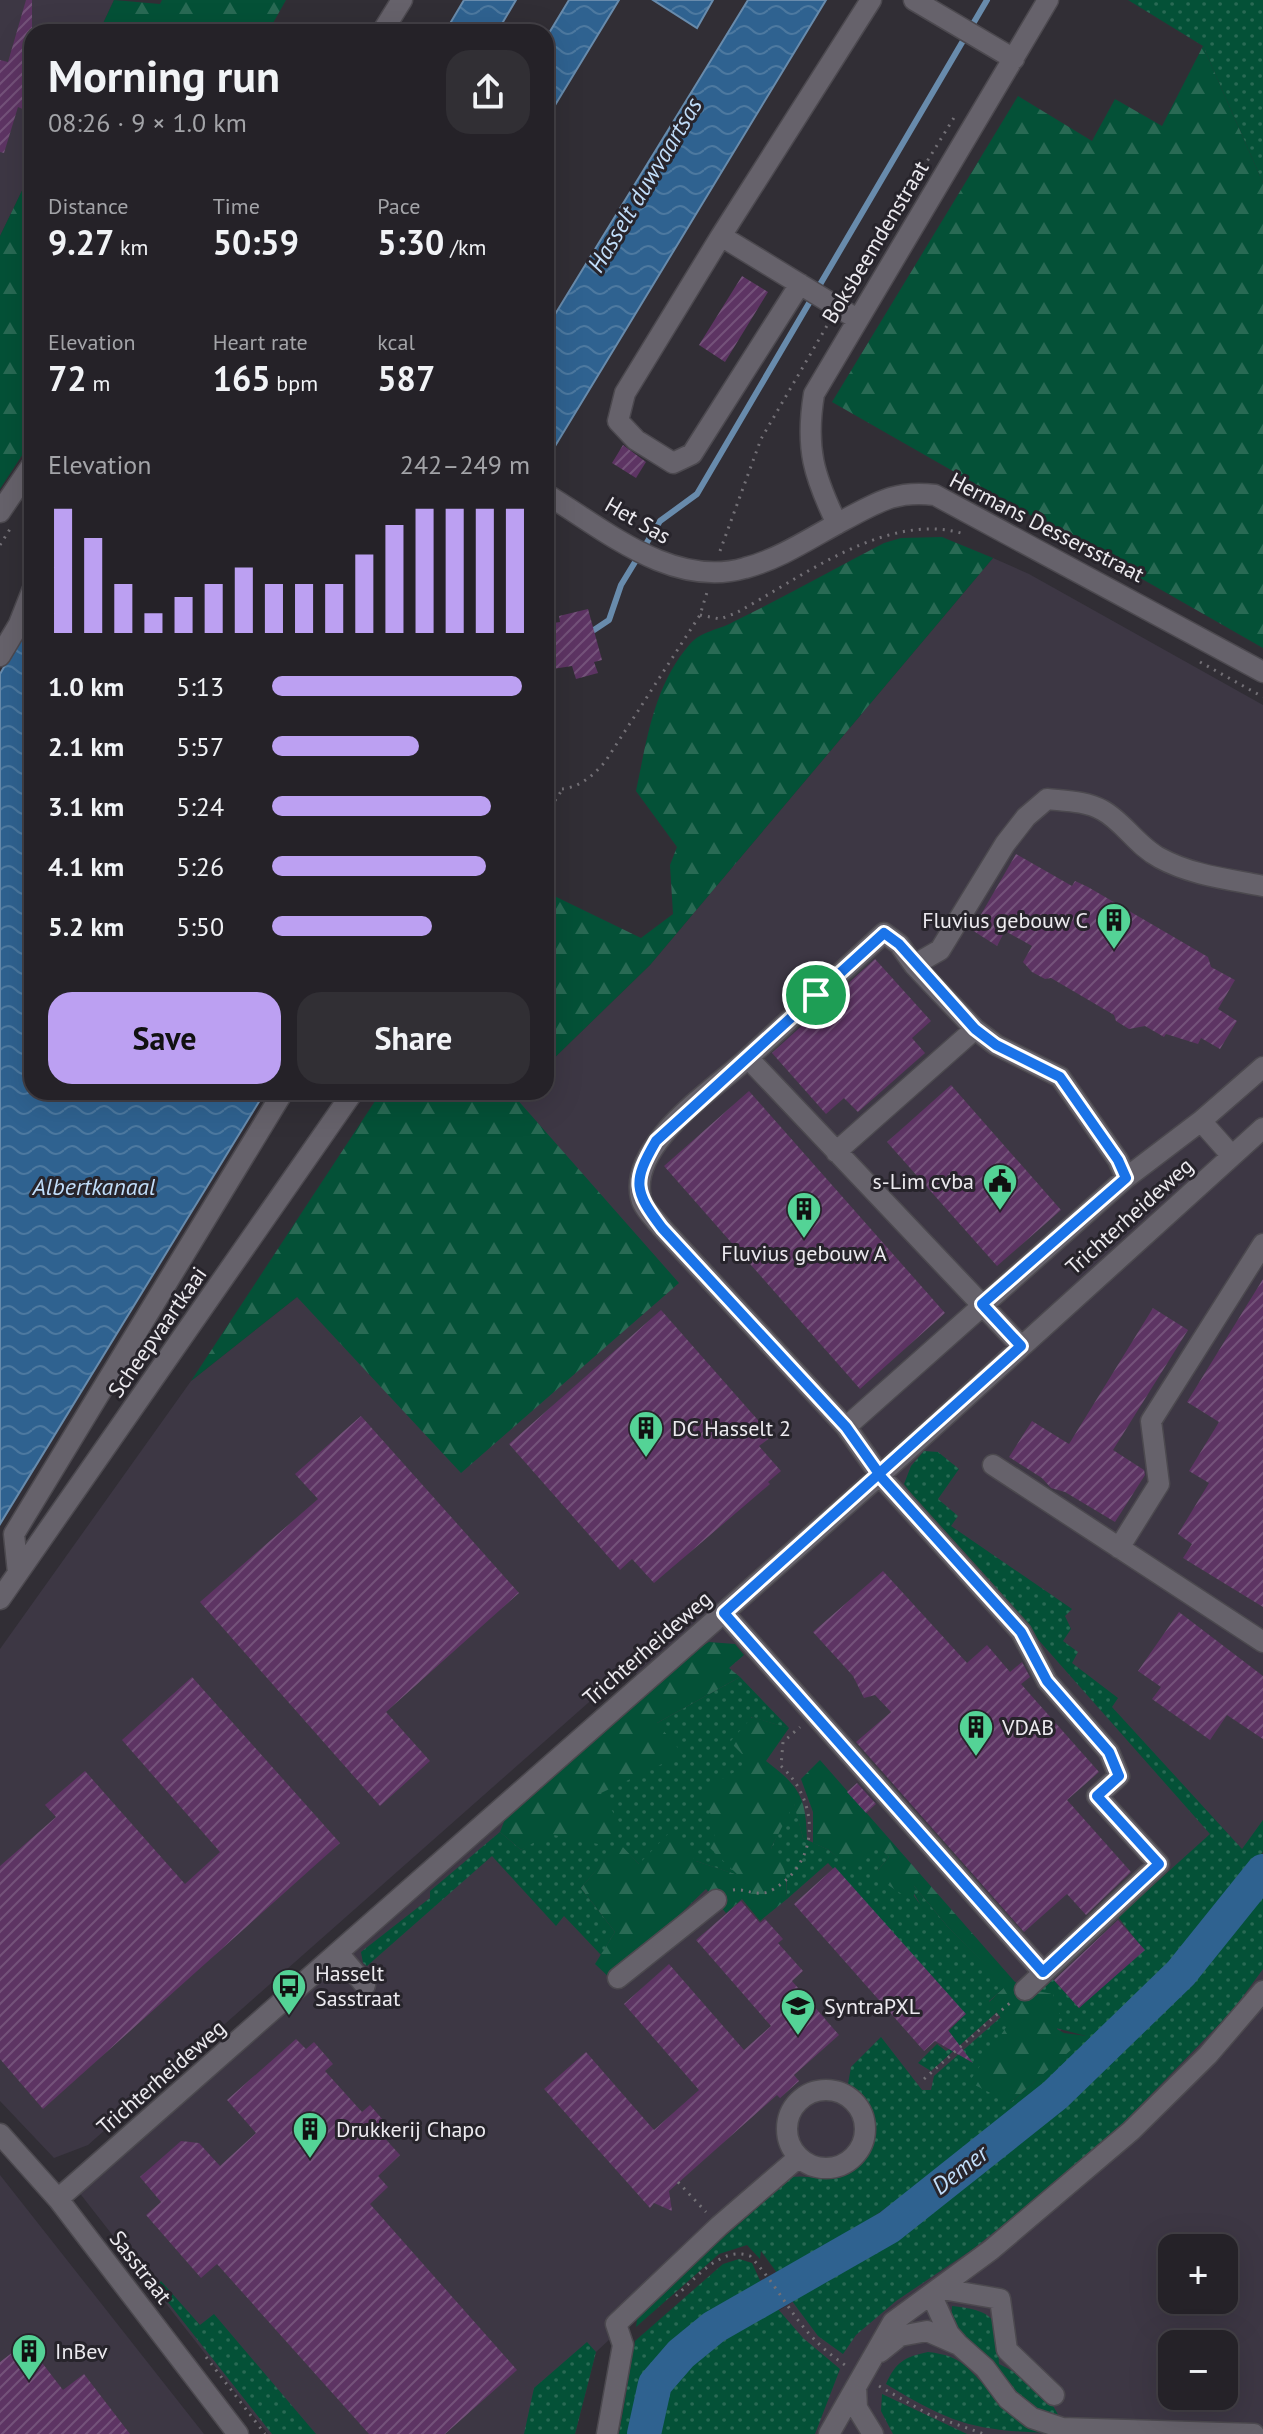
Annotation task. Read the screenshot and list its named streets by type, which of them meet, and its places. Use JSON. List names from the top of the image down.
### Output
{
  "streets": {
    "street": [
      "Boksbeemdenstraat",
      "Het Sas",
      "Hermans Dessersstraat",
      "Trichterheideweg",
      "Scheepvaartkaai",
      "Sasstraat"
    ]
  },
  "crossings": [
    ["Boksbeemdenstraat", "Hermans Dessersstraat"],
    ["Het Sas", "Hermans Dessersstraat"],
    ["Trichterheideweg", "Sasstraat"]
  ],
  "water": ["Hasselt duwvaartsas", "Albertkanaal", "Demer"],
  "places": {
    "building": [
      "Fluvius gebouw C",
      "Fluvius gebouw A",
      "DC Hasselt 2",
      "VDAB",
      "Drukkerij Chapo",
      "InBev"
    ],
    "public building": ["s-Lim cvba"],
    "bus stop": ["Hasselt Sasstraat"],
    "school or university": ["SyntraPXL"]
  },
  "page": {
    "heading": ["Morning run", "08:26 · 9 × 1.0 km"],
    "stats": [
      ["Distance", "9.27 km"],
      ["Time", "50:59"],
      ["Pace", "5:30 /km"],
      ["Elevation", "72 m"],
      ["Heart rate", "165 bpm"],
      ["kcal", "587"]
    ],
    "chart": ["Elevation", "242–249 m"],
    "list": [
      {
        "name": "1.0 km",
        "note": "5:13"
      },
      {
        "name": "2.1 km",
        "note": "5:57"
      },
      {
        "name": "3.1 km",
        "note": "5:24"
      },
      {
        "name": "4.1 km",
        "note": "5:26"
      },
      {
        "name": "5.2 km",
        "note": "5:50"
      }
    ],
    "buttons": ["Save", "Share"],
    "map_buttons": ["+", "−"]
  }
}
